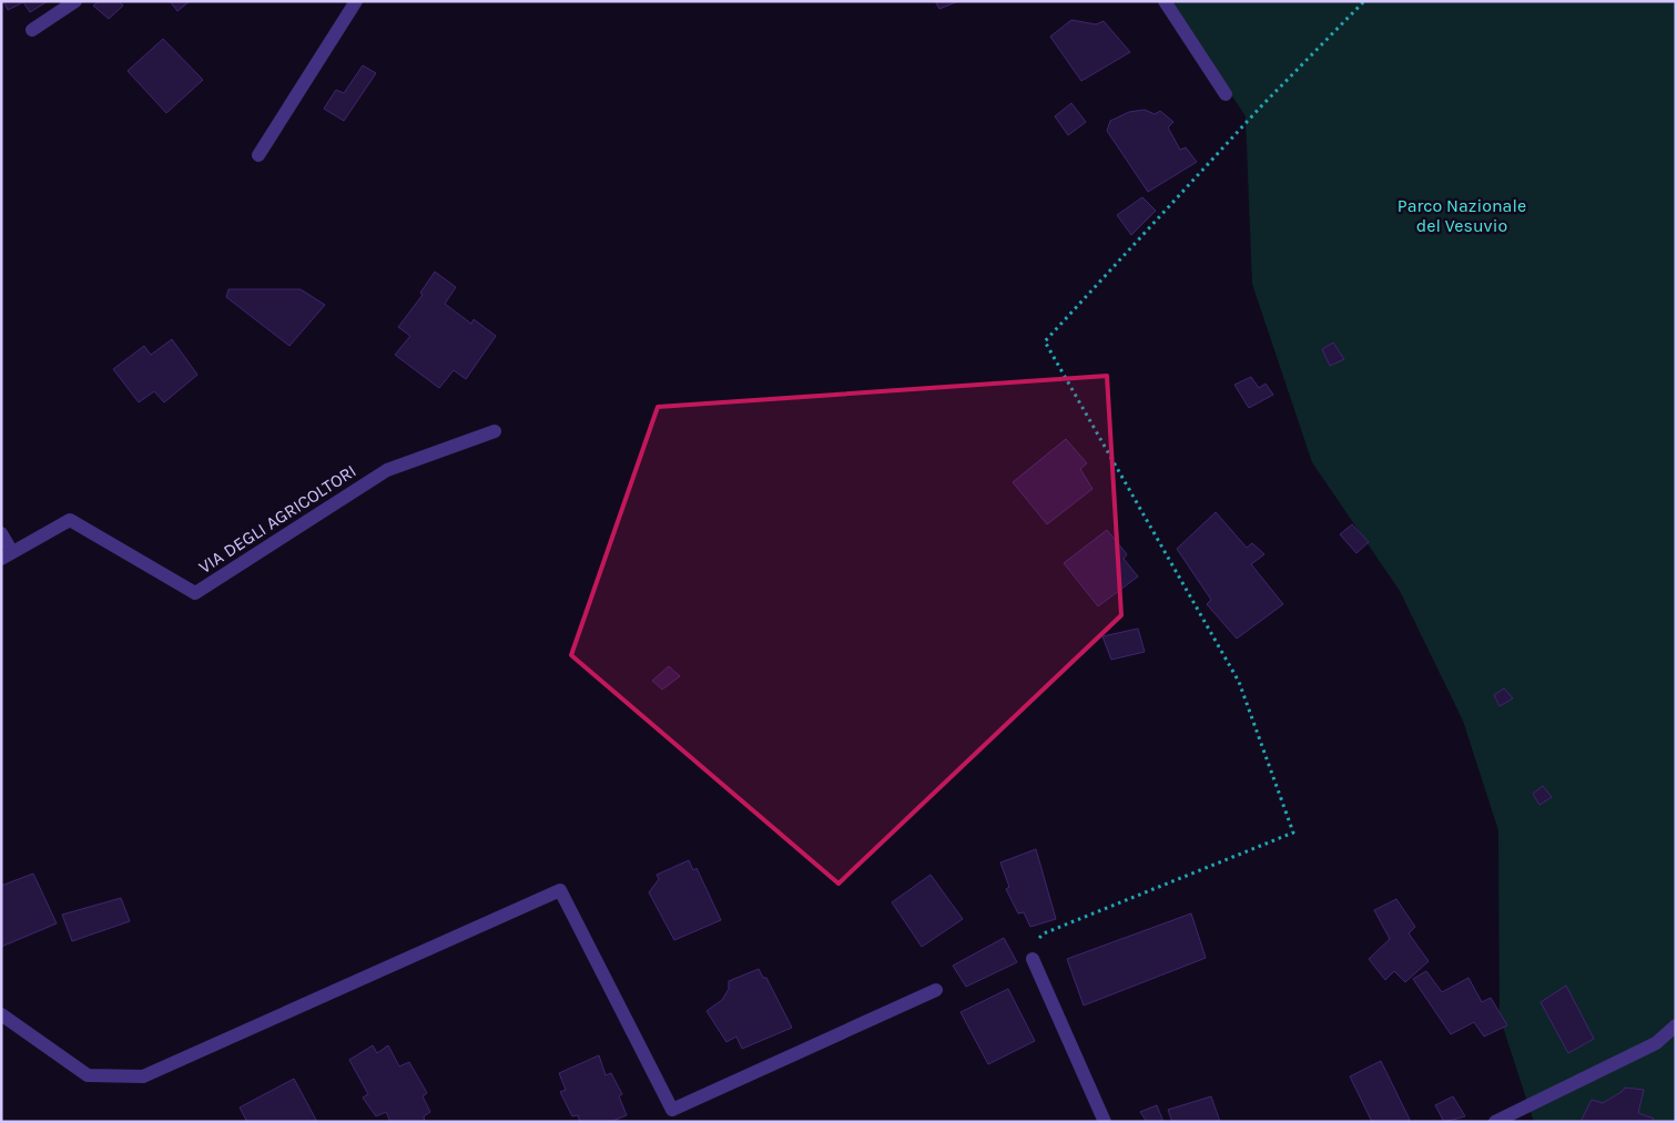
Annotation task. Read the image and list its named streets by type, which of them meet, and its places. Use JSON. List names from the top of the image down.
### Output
{
  "streets": {
    "street": ["VIA DEGLI AGRICOLTORI"]
  },
  "parks": ["Parco Nazionale del Vesuvio"]
}
